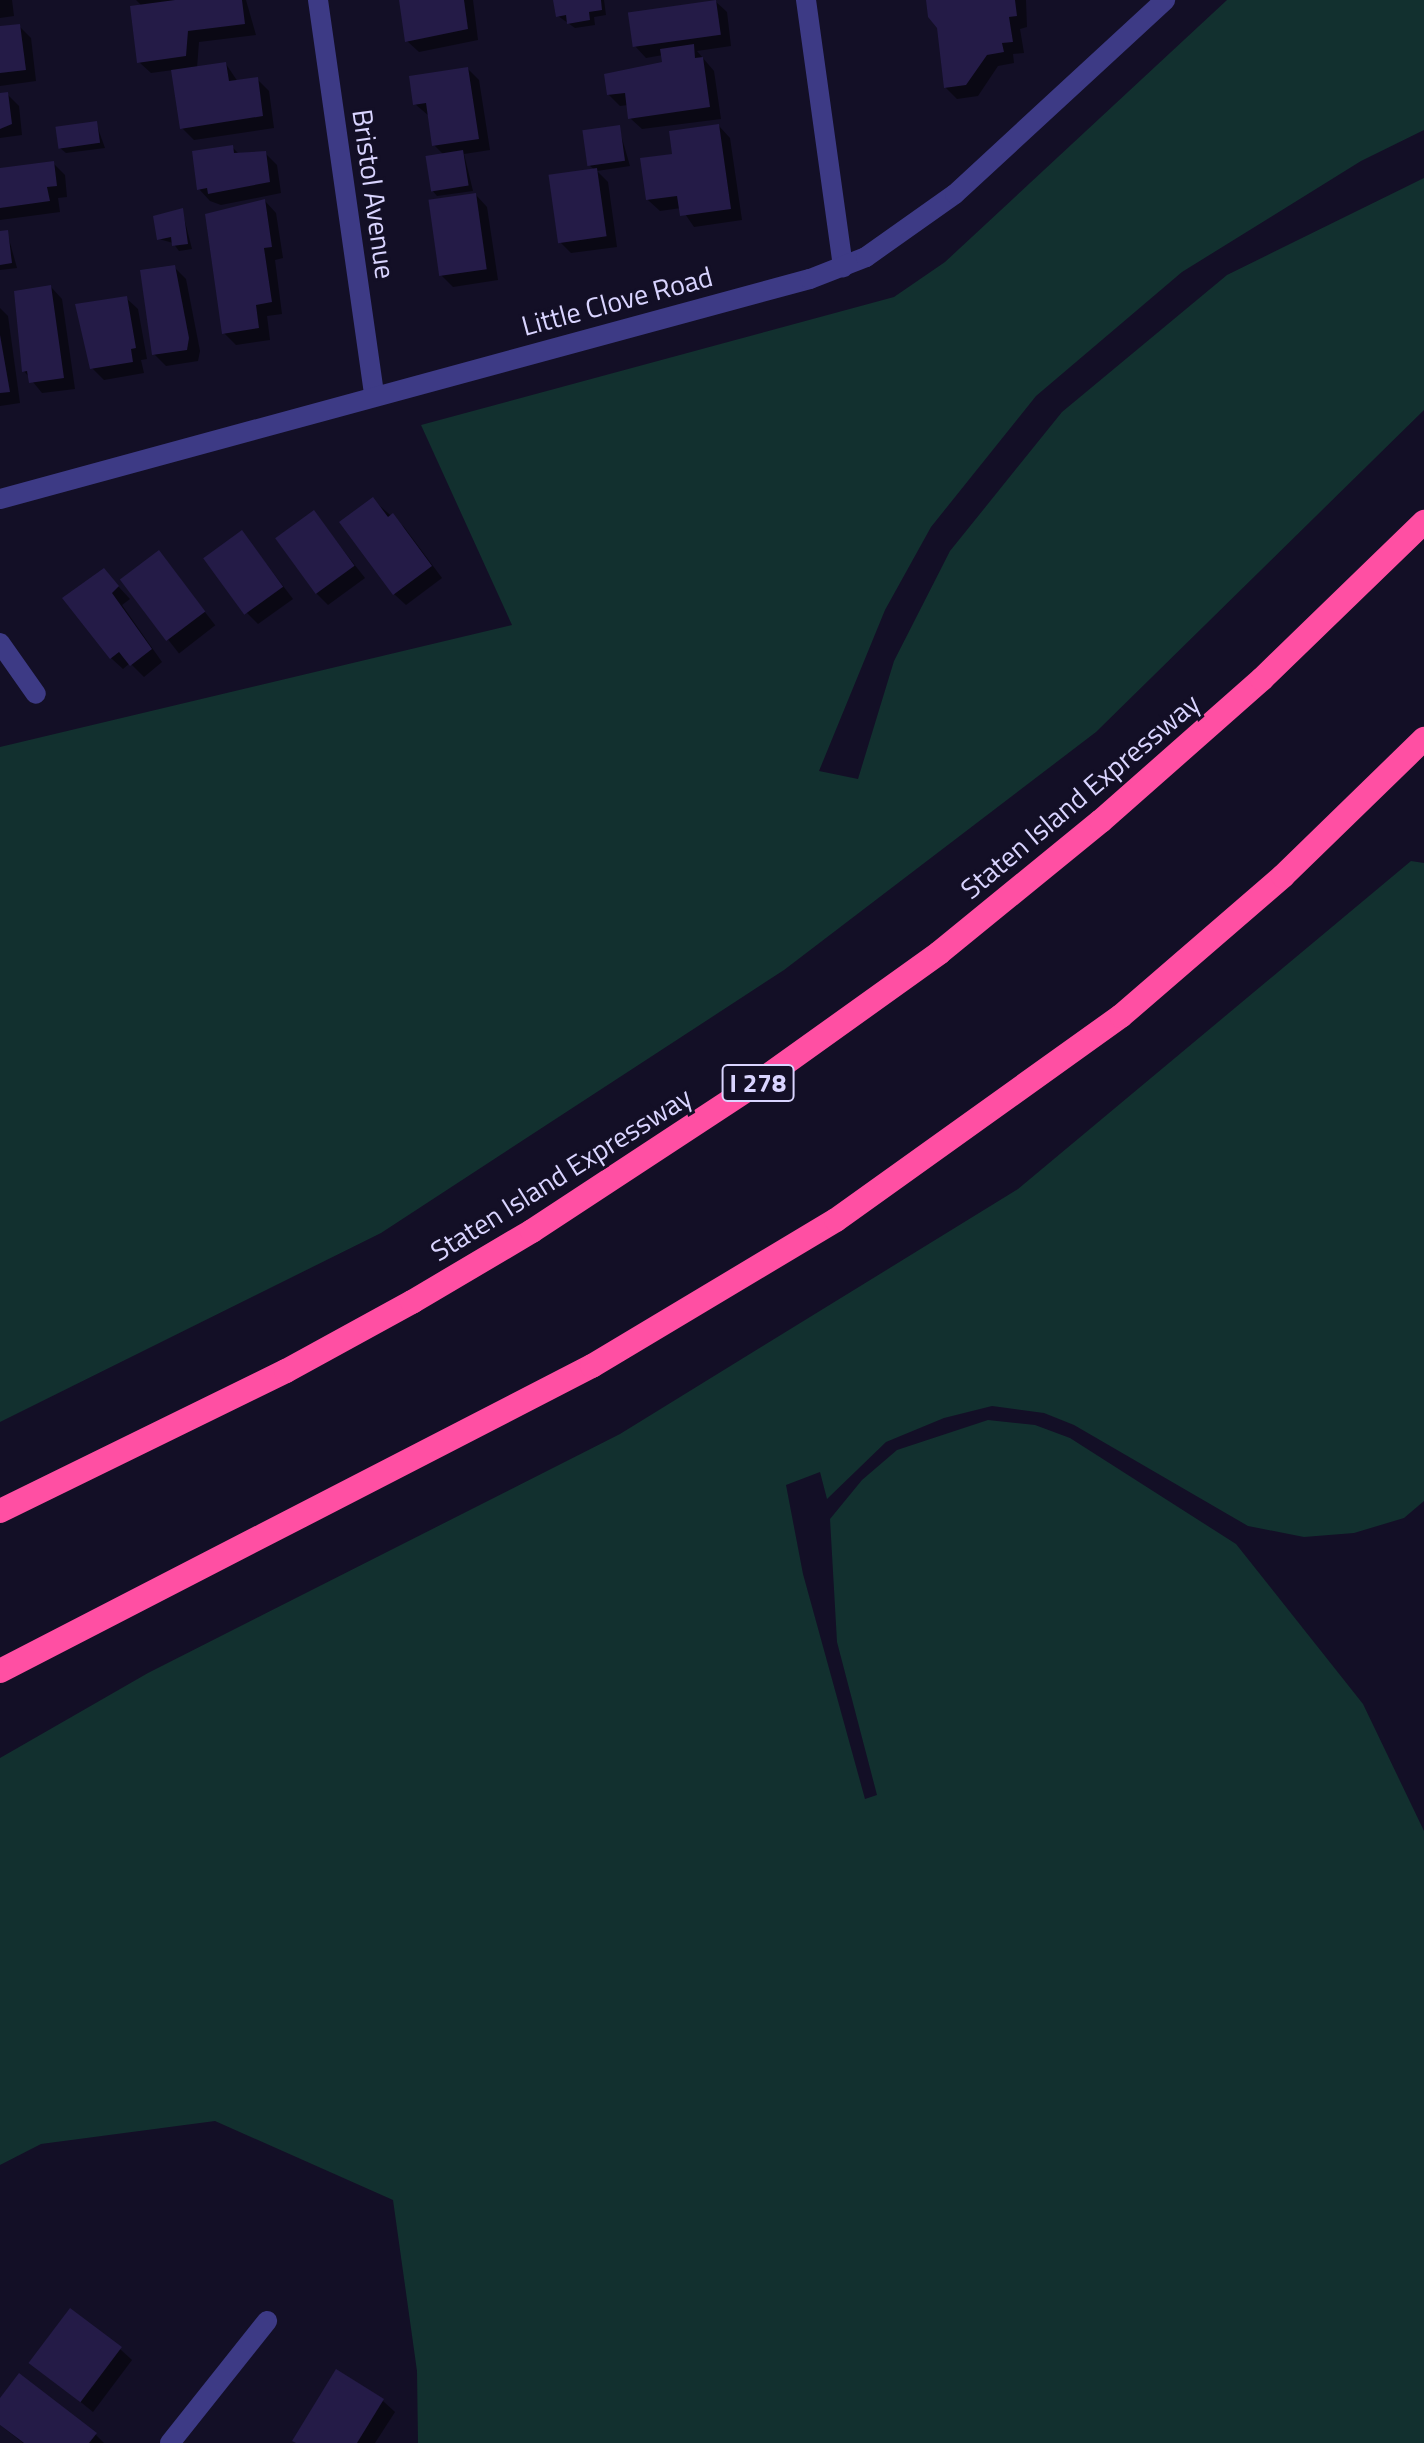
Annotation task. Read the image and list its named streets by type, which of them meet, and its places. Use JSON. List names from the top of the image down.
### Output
{
  "streets": {
    "highway": ["Staten Island Expressway", "I 278"],
    "street": ["Bristol Avenue", "Little Clove Road"]
  },
  "crossings": [
    ["Bristol Avenue", "Little Clove Road"]
  ]
}
